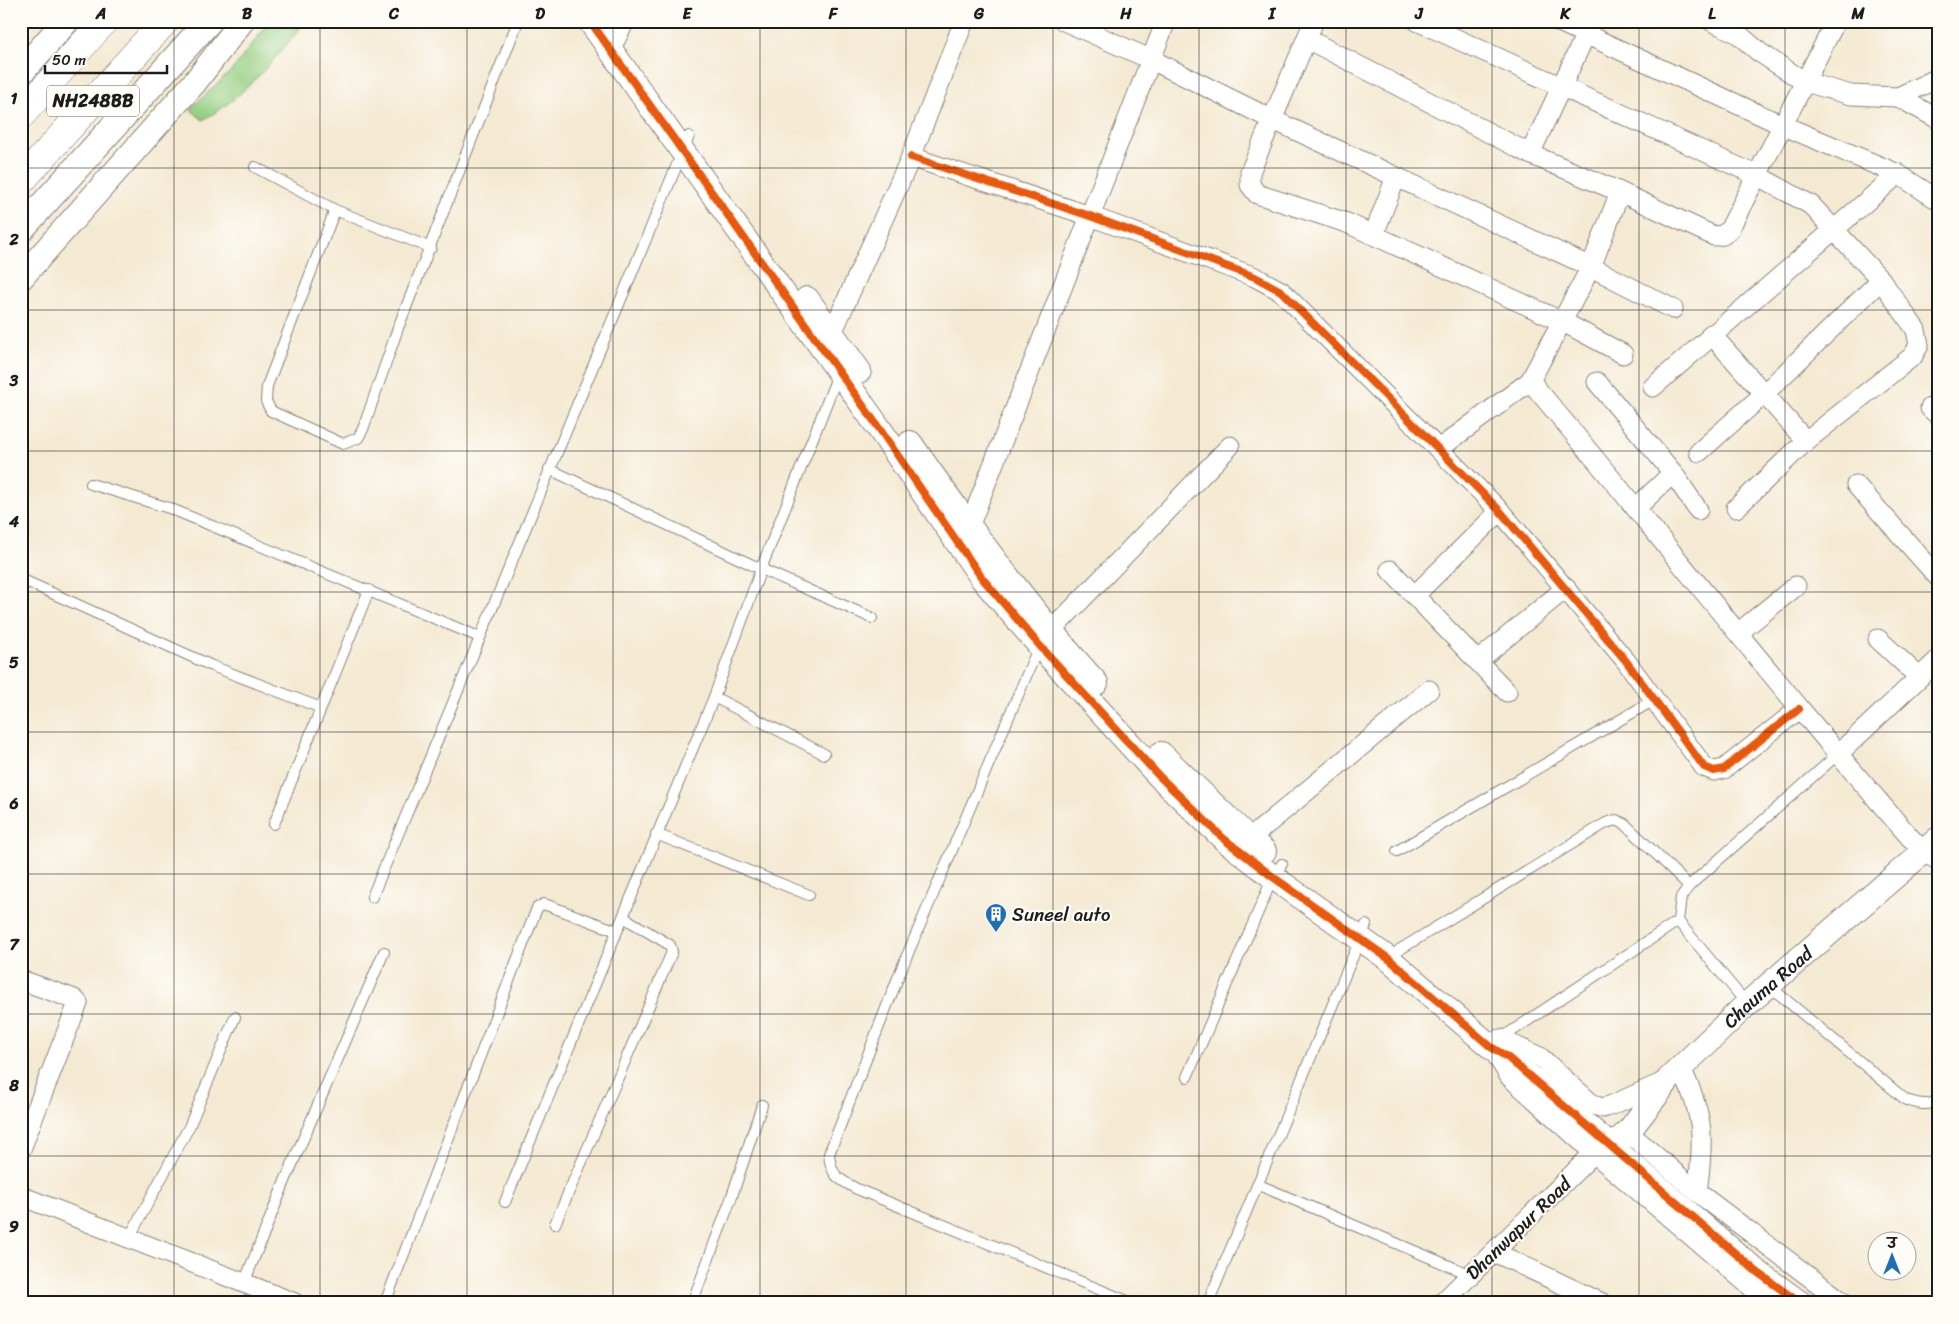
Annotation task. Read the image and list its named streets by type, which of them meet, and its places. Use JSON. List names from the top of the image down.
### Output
{
  "streets": {
    "highway": ["NH248BB"],
    "street": ["Chauma Road", "Dhanwapur Road"]
  },
  "crossings": [
    ["Chauma Road", "Dhanwapur Road"]
  ],
  "places": {
    "building": ["Suneel auto"]
  },
  "scale_bar": "50 m",
  "north": "top",
  "grid": {
    "columns": [
      "A",
      "B",
      "C",
      "D",
      "E",
      "F",
      "G",
      "H",
      "I",
      "J",
      "K",
      "L",
      "M"
    ],
    "rows": [
      "1",
      "2",
      "3",
      "4",
      "5",
      "6",
      "7",
      "8",
      "9"
    ]
  }
}
